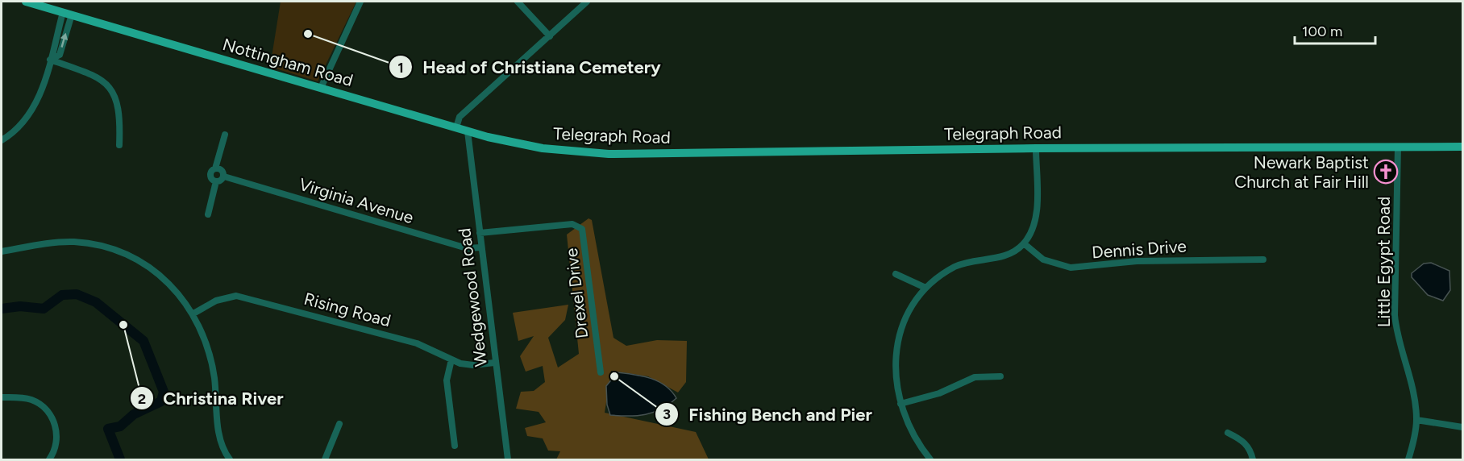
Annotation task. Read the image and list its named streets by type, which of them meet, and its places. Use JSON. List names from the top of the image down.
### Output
{
  "streets": {
    "main road": ["Nottingham Road", "Telegraph Road"],
    "street": [
      "Virginia Avenue",
      "Dennis Drive",
      "Little Egypt Road",
      "Drexel Drive",
      "Wedgewood Road",
      "Rising Road"
    ]
  },
  "crossings": [
    ["Nottingham Road", "Telegraph Road"],
    ["Nottingham Road", "Wedgewood Road"],
    ["Telegraph Road", "Little Egypt Road"],
    ["Virginia Avenue", "Wedgewood Road"],
    ["Drexel Drive", "Wedgewood Road"],
    ["Wedgewood Road", "Rising Road"]
  ],
  "places": {
    "other": ["Head of Christiana Cemetery", "Christina River", "Fishing Bench and Pier"],
    "church": ["Newark Baptist Church at Fair Hill"]
  },
  "scale_bar": "100 m"
}
